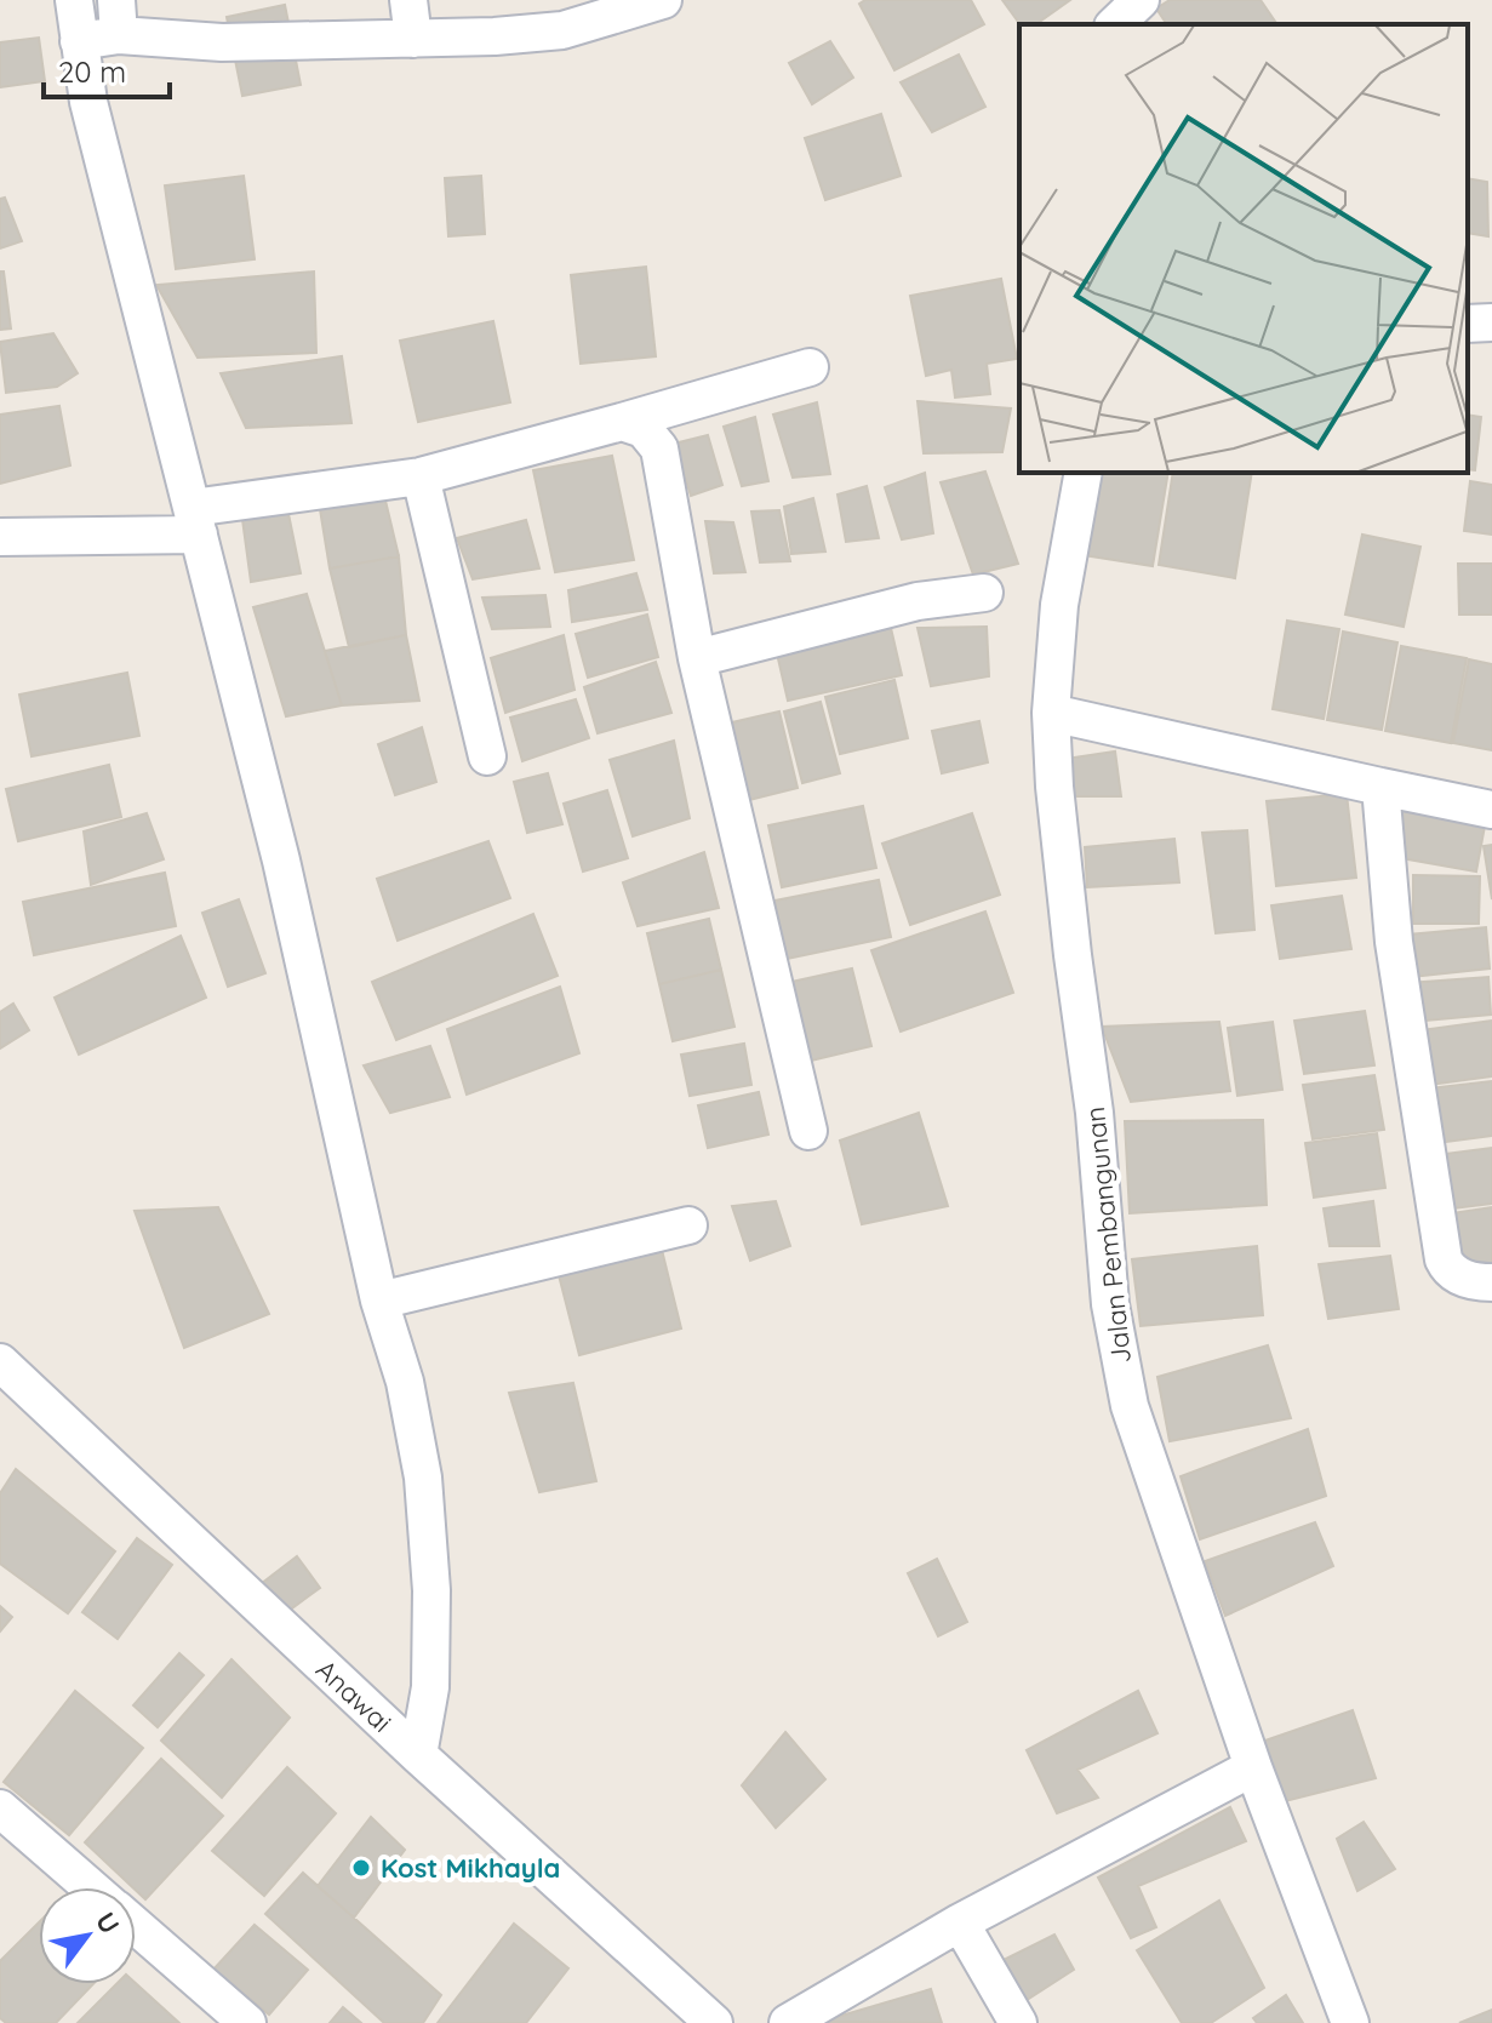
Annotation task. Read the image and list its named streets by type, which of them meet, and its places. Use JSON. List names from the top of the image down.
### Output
{
  "streets": {
    "street": ["Jalan Pembangunan", "Anawai"]
  },
  "places": ["Kost Mikhayla"],
  "scale_bar": "20 m",
  "north": "top right"
}
